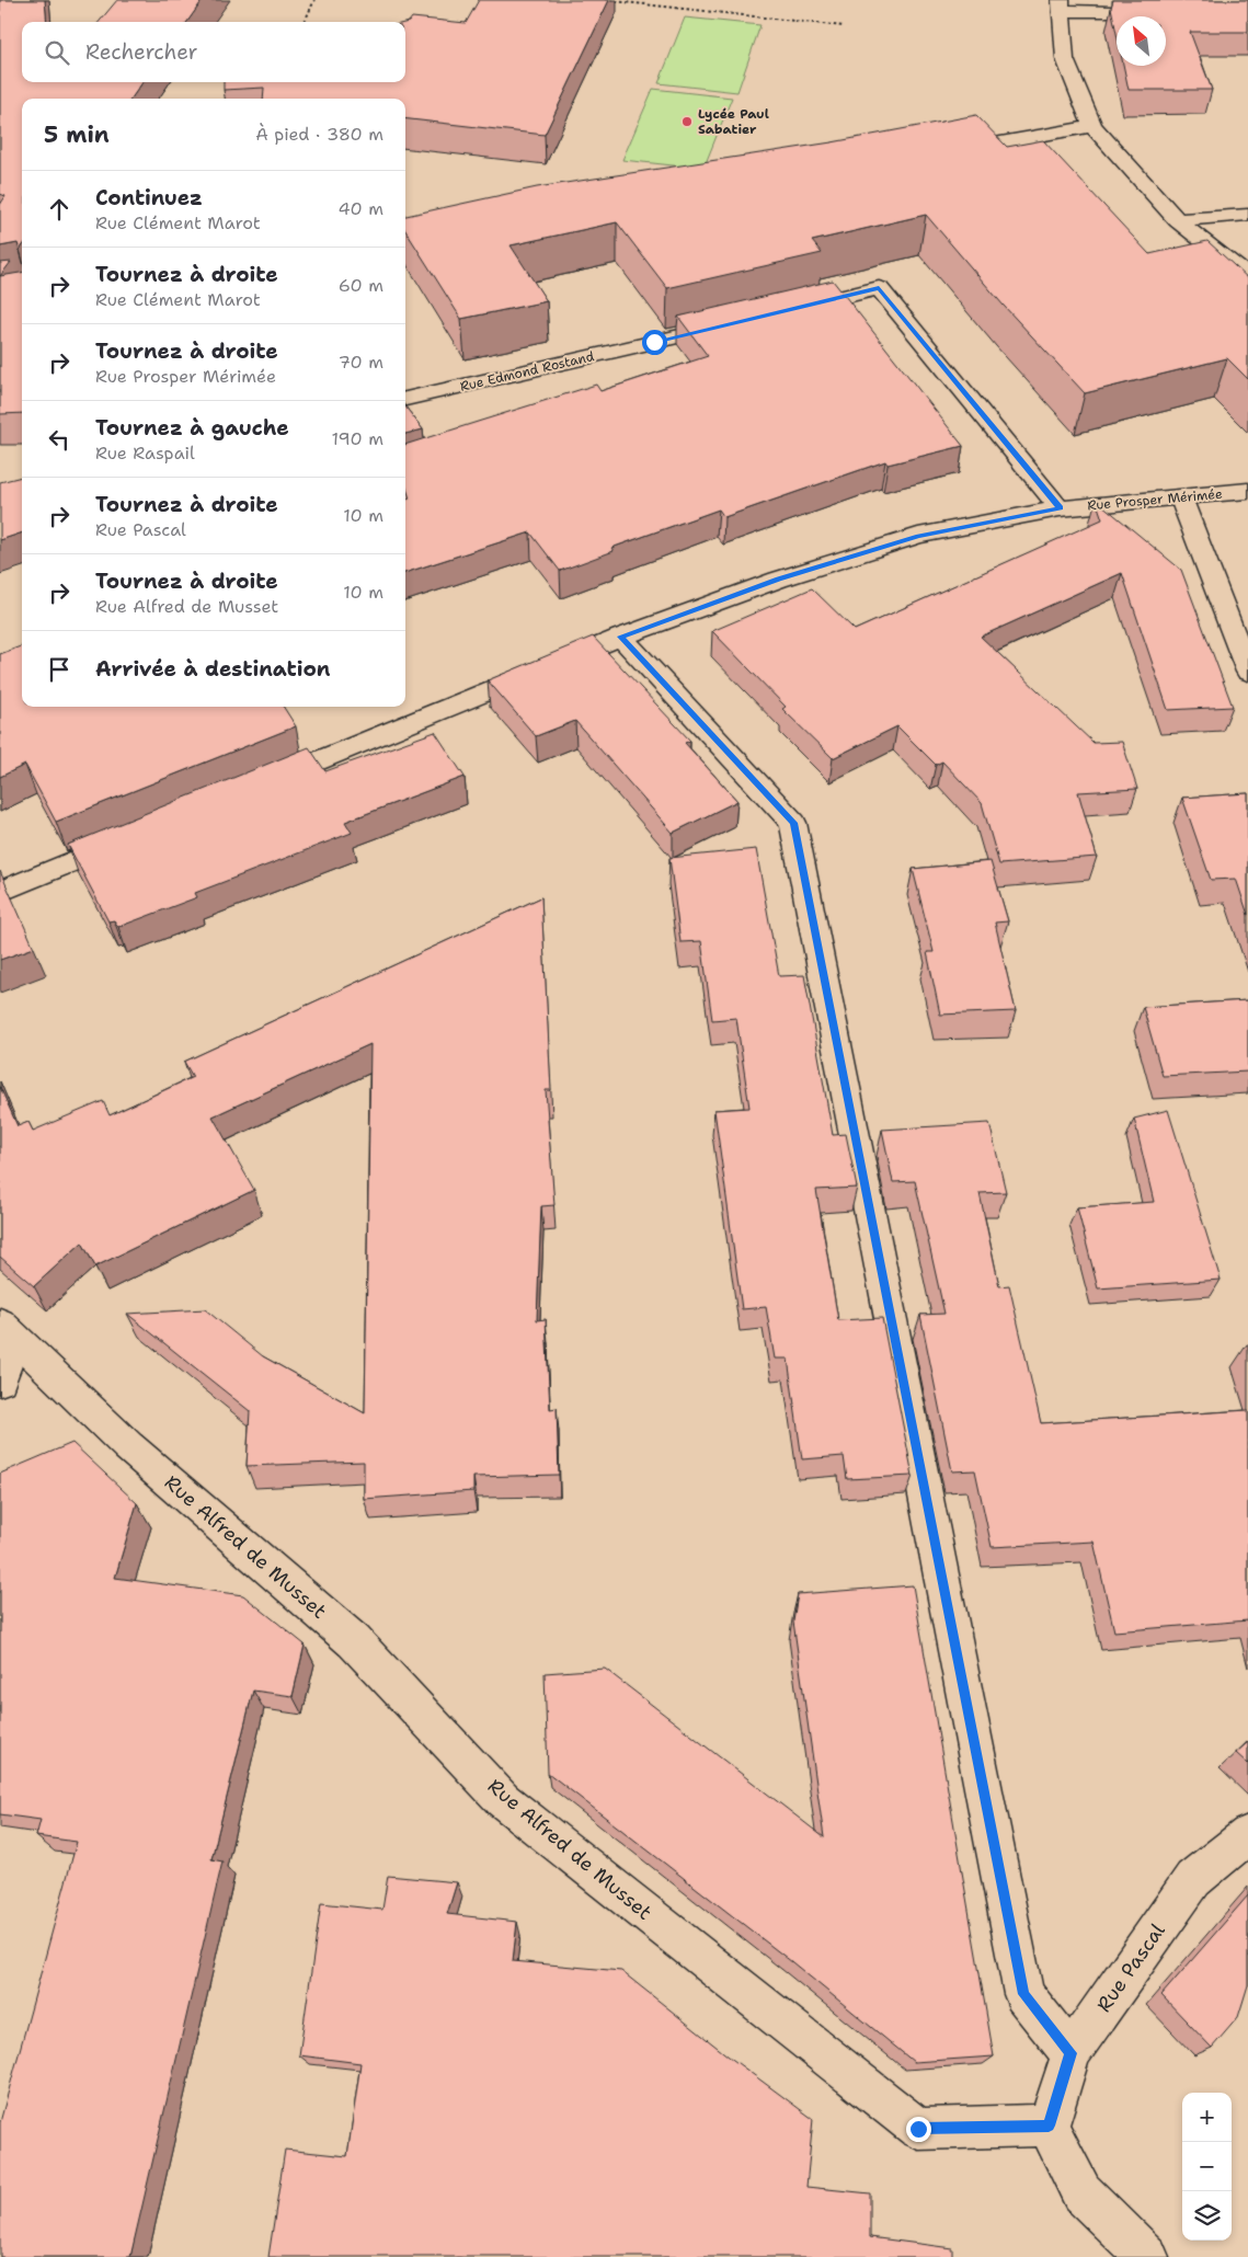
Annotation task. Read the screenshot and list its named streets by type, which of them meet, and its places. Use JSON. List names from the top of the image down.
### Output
{
  "streets": {
    "street": [
      "Rue Edmond Rostand",
      "Rue Prosper Mérimée",
      "Rue Alfred de Musset",
      "Rue Pascal"
    ]
  },
  "crossings": [
    ["Rue Alfred de Musset", "Rue Pascal"]
  ],
  "places": ["Lycée Paul Sabatier"],
  "north": "top left",
  "page": {
    "search": "Rechercher",
    "heading": ["5 min", "À pied · 380 m"],
    "list": [
      ["Continuez", "Rue Clément Marot", "40 m"],
      ["Tournez à droite", "Rue Clément Marot", "60 m"],
      ["Tournez à droite", "Rue Prosper Mérimée", "70 m"],
      ["Tournez à gauche", "Rue Raspail", "190 m"],
      ["Tournez à droite", "Rue Pascal", "10 m"],
      ["Tournez à droite", "Rue Alfred de Musset", "10 m"],
      "Arrivée à destination"
    ],
    "map_buttons": ["+", "−"]
  }
}
